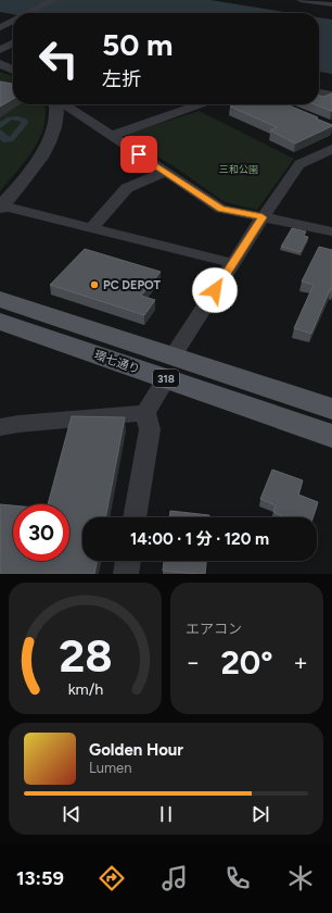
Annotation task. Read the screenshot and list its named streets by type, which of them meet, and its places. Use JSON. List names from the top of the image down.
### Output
{
  "streets": {
    "main road": ["環七通り", "318"]
  },
  "parks": ["三和公園"],
  "places": ["PC DEPOT"],
  "page": {
    "turn": ["50 m", "左折"],
    "limit": "30",
    "trip": "14:00 · 1 分 · 120 m",
    "tile": "エアコン",
    "heat": ["−", "20°", "+"],
    "song": ["Golden Hour", "Lumen"],
    "tabs": "13:59",
    "gauge": ["28", "km/h"]
  }
}
